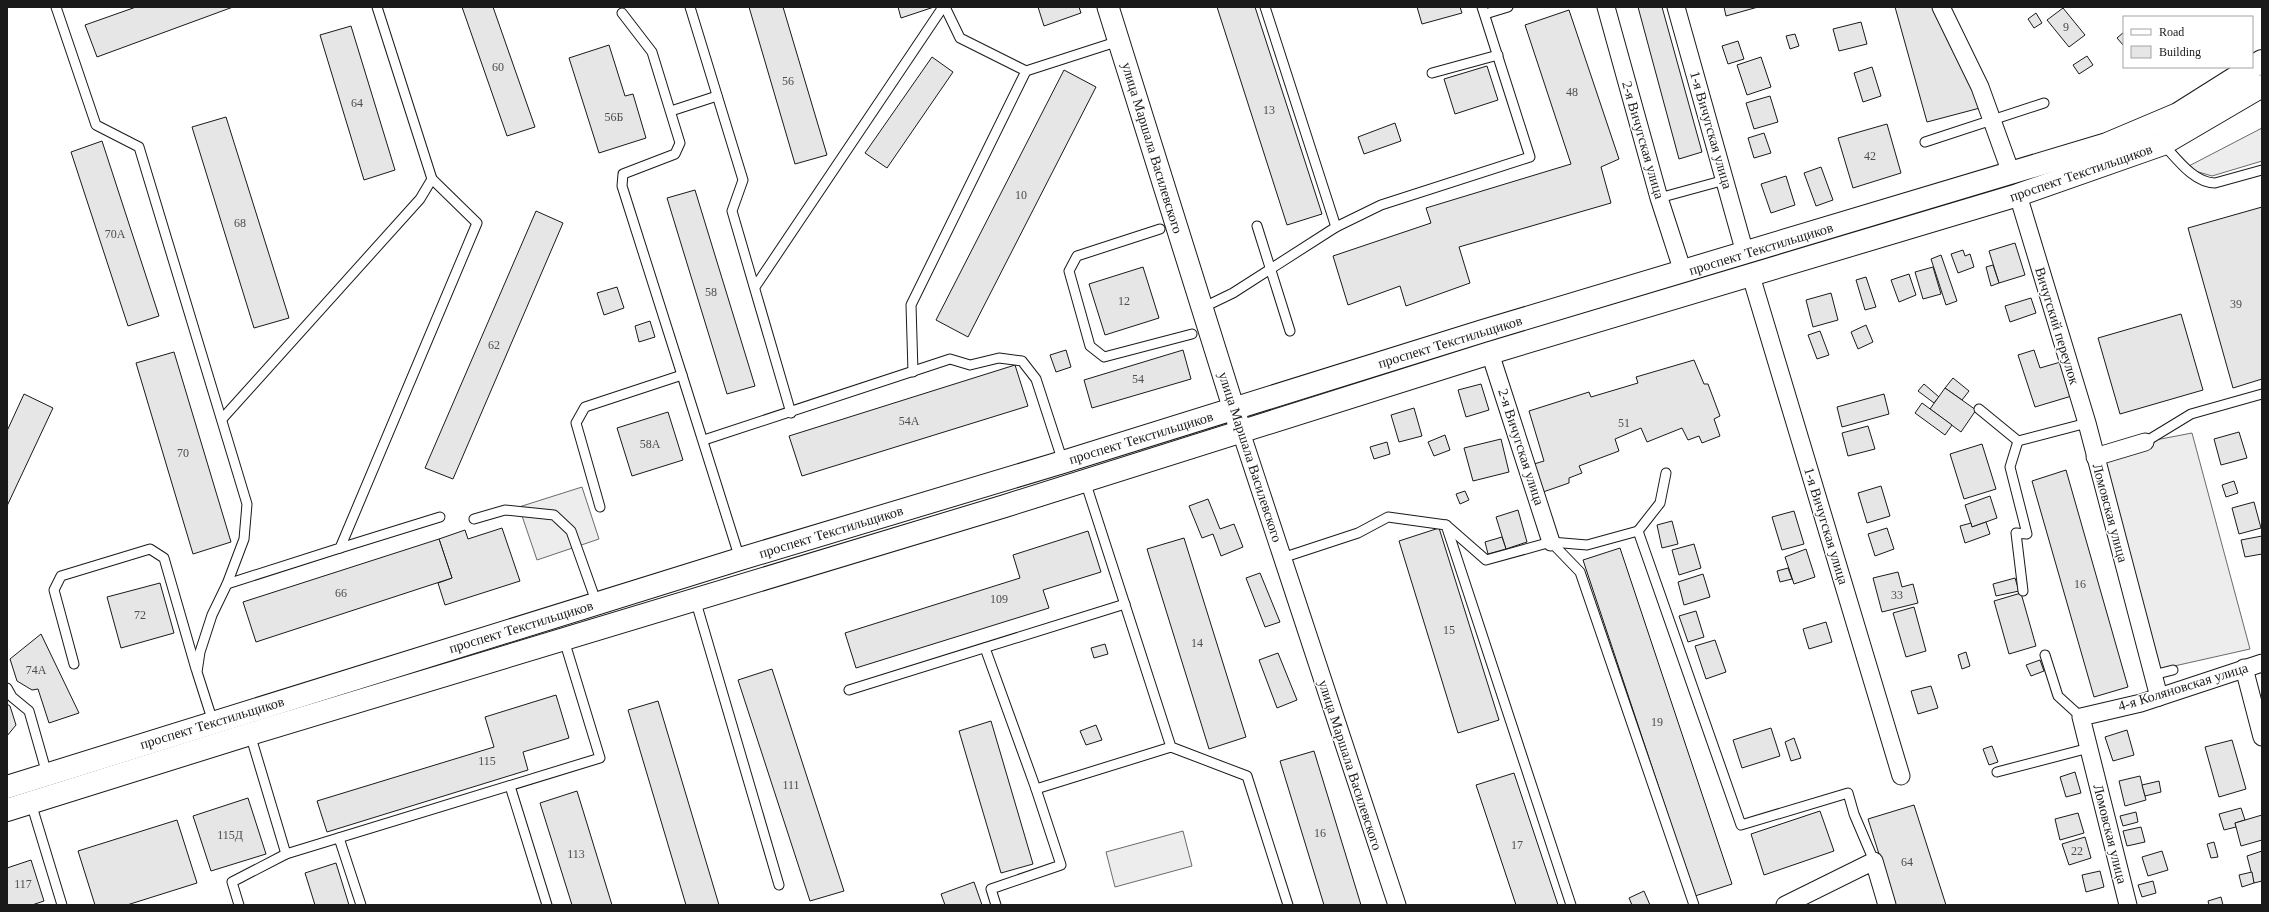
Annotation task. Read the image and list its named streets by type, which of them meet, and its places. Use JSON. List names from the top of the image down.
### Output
{
  "streets": {
    "main road": ["проспект Текстильщиков"],
    "street": [
      "1-я Вичугская улица",
      "2-я Вичугская улица",
      "улица Маршала Василевского",
      "Вичугский переулок",
      "Ломовская улица",
      "4-я Коляновская улица"
    ]
  },
  "crossings": [
    ["1-я Вичугская улица", "проспект Текстильщиков"],
    ["2-я Вичугская улица", "проспект Текстильщиков"],
    ["улица Маршала Василевского", "проспект Текстильщиков"],
    ["проспект Текстильщиков", "Вичугский переулок"],
    ["Вичугский переулок", "Ломовская улица"],
    ["Ломовская улица", "4-я Коляновская улица"]
  ],
  "house_numbers": [
    "9",
    "60",
    "56",
    "48",
    "64",
    "13",
    "56Б",
    "42",
    "10",
    "68",
    "70А",
    "58",
    "12",
    "39",
    "62",
    "54",
    "54А",
    "51",
    "58А",
    "70",
    "16",
    "66",
    "33",
    "109",
    "72",
    "15",
    "14",
    "74А",
    "19",
    "115",
    "111",
    "16",
    "115Д",
    "17",
    "22",
    "113",
    "64",
    "117"
  ],
  "legend": ["Road", "Building"]
}
